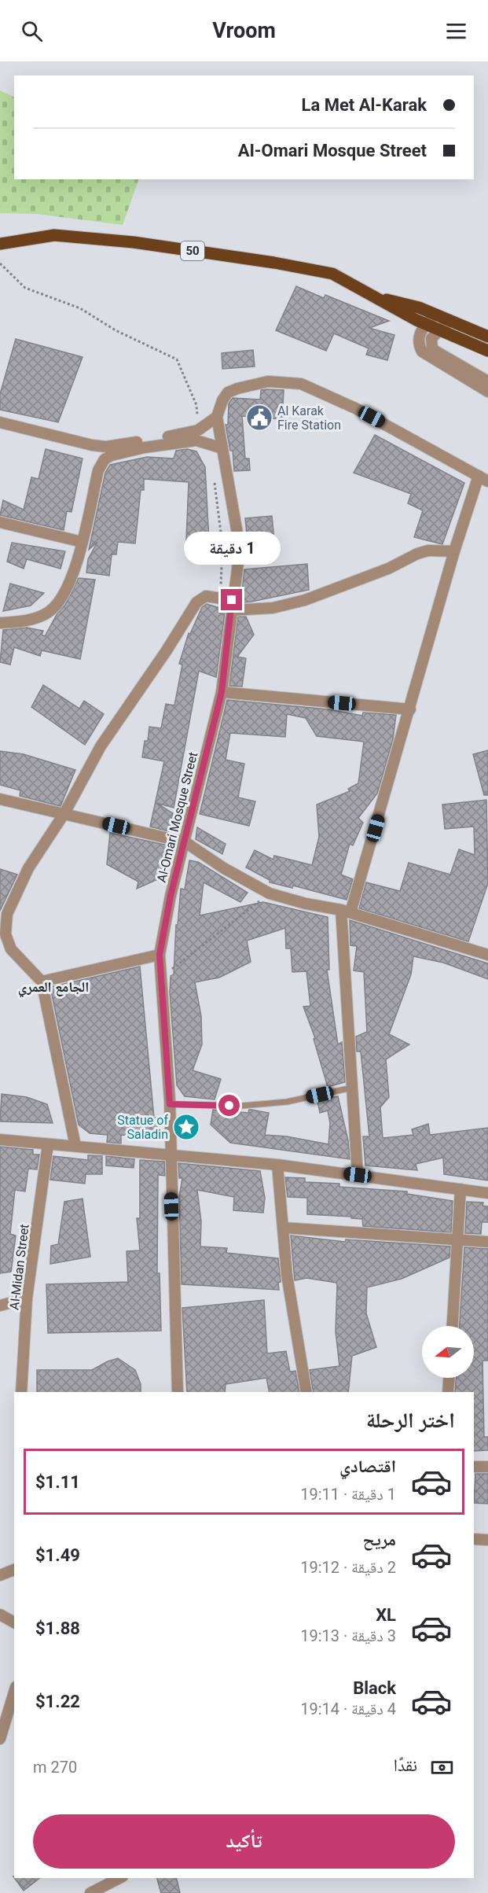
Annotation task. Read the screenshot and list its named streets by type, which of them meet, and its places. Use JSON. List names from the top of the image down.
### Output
{
  "streets": {
    "main road": ["50"],
    "street": ["AI-Omari Mosque Street", "AI-Midan Street"]
  },
  "districts": ["الجامع العمري"],
  "places": {
    "public building": ["Al Karak Fire Station"],
    "place": ["Statue of Saladin"]
  },
  "north": "left",
  "page": {
    "header": "Vroom",
    "banner": ["La Met Al-Karak", "AI-Omari Mosque Street"],
    "bubble": "1 دقيقة",
    "heading": "اختر الرحلة",
    "list": [
      {
        "name": "اقتصادي",
        "note": "1 دقيقة · 19:11",
        "value": "$1.11"
      },
      {
        "name": "مريح",
        "note": "2 دقيقة · 19:12",
        "value": "$1.49"
      },
      {
        "name": "XL",
        "note": "3 دقيقة · 19:13",
        "value": "$1.88"
      },
      {
        "name": "Black",
        "note": "4 دقيقة · 19:14",
        "value": "$1.22"
      }
    ],
    "pay": ["نقدًا", "270 m"],
    "buttons": "تأكيد"
  }
}
